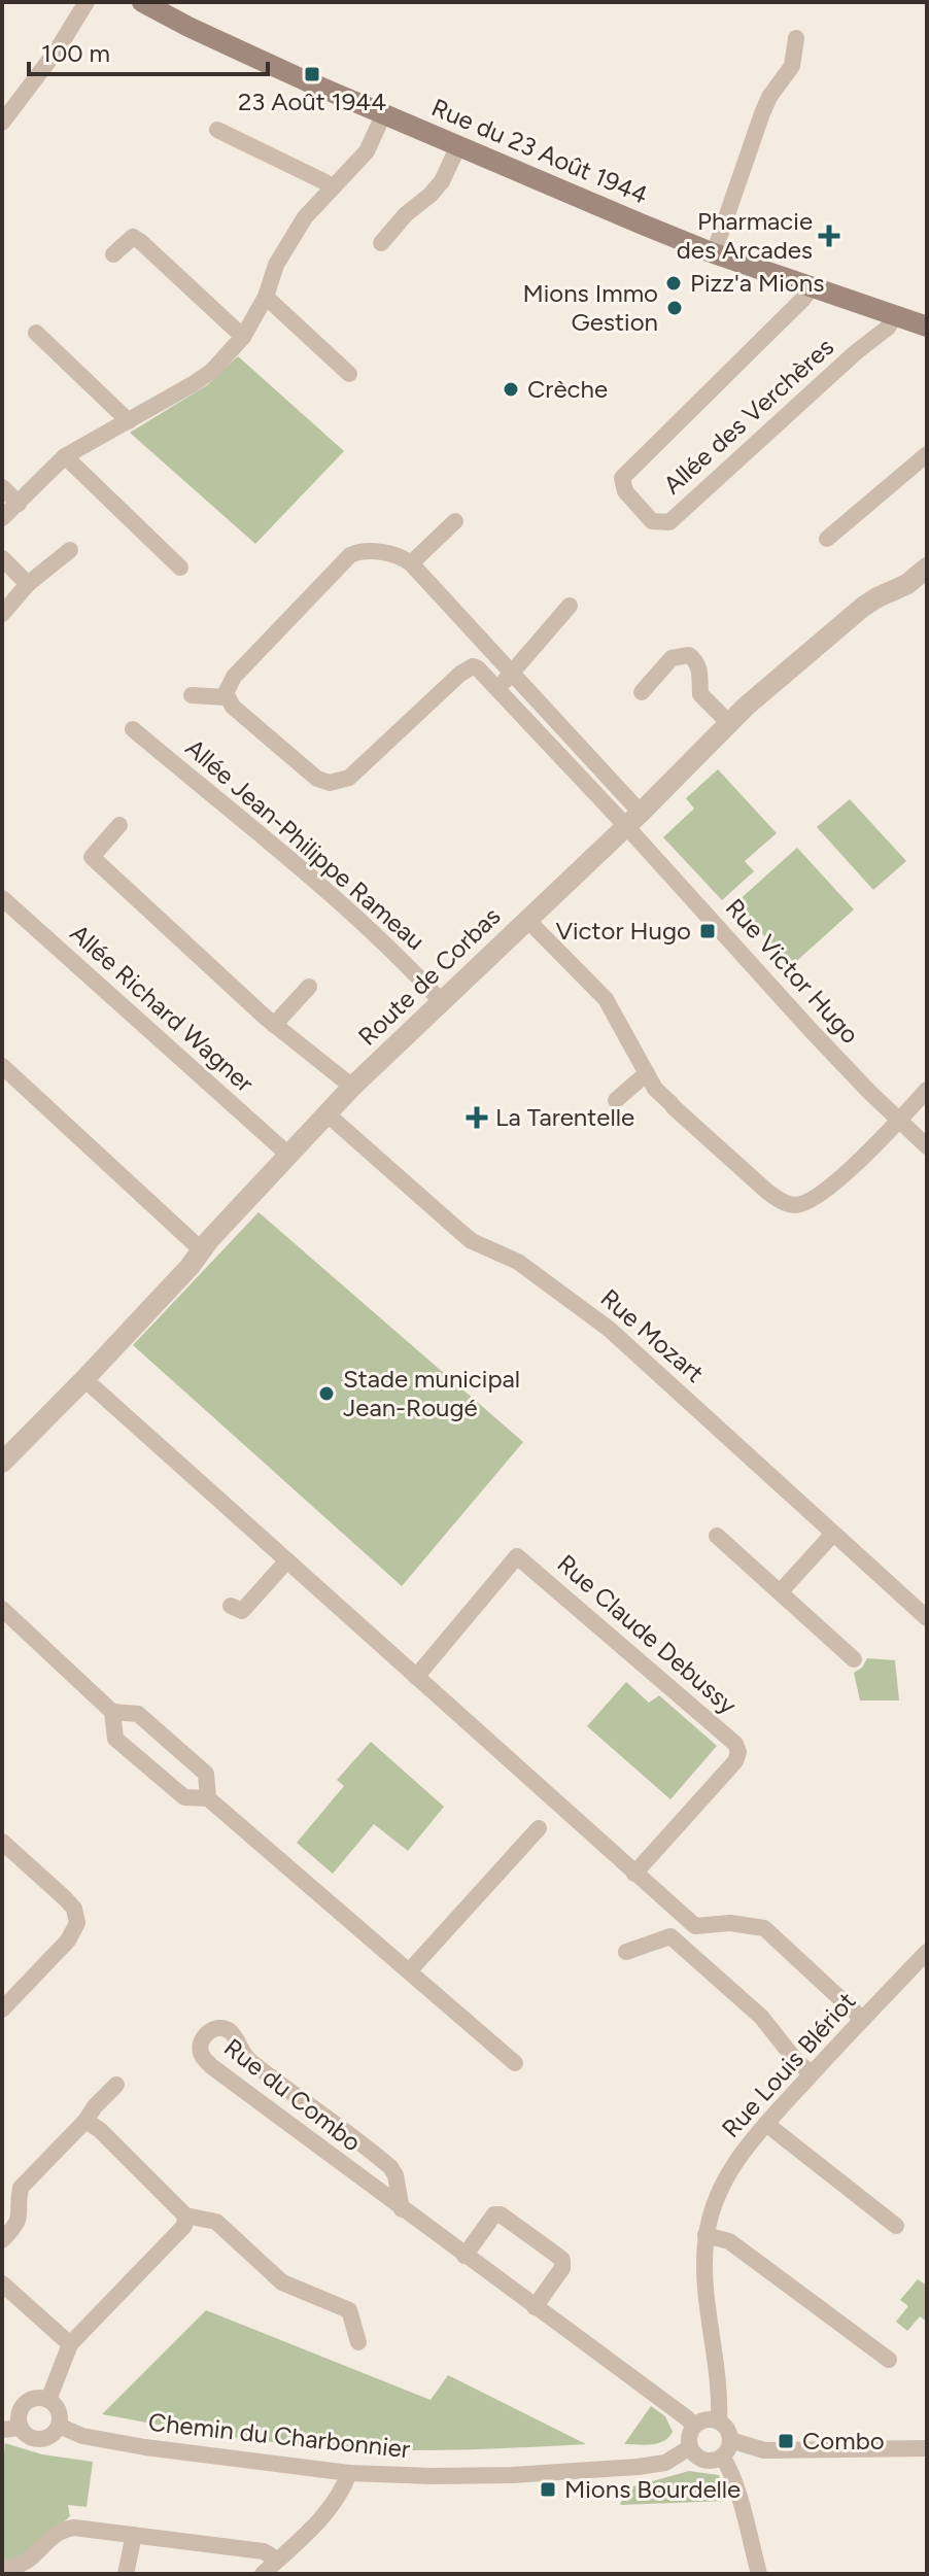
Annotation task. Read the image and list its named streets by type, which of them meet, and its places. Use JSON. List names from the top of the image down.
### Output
{
  "streets": {
    "main road": ["Rue du 23 Août 1944"],
    "street": [
      "Allée des Verchères",
      "Allée Jean-Philippe Rameau",
      "Rue Victor Hugo",
      "Route de Corbas",
      "Allée Richard Wagner",
      "Rue Mozart",
      "Rue Claude Debussy",
      "Rue Louis Blériot",
      "Rue du Combo",
      "Chemin du Charbonnier"
    ]
  },
  "crossings": [
    ["Rue du 23 Août 1944", "Allée des Verchères"],
    ["Allée Jean-Philippe Rameau", "Route de Corbas"],
    ["Rue Victor Hugo", "Route de Corbas"],
    ["Route de Corbas", "Allée Richard Wagner"],
    ["Route de Corbas", "Rue Mozart"],
    ["Rue Louis Blériot", "Rue du Combo"],
    ["Rue Louis Blériot", "Chemin du Charbonnier"],
    ["Rue du Combo", "Chemin du Charbonnier"]
  ],
  "places": {
    "transit": [
      "23 Août 1944",
      "Victor Hugo",
      "Combo",
      "Mions Bourdelle"
    ],
    "health": ["Pharmacie des Arcades", "La Tarentelle"],
    "other": [
      "Pizz'a Mions",
      "Mions Immo Gestion",
      "Crèche",
      "Stade municipal Jean-Rougé"
    ]
  },
  "scale_bar": "100 m"
}
